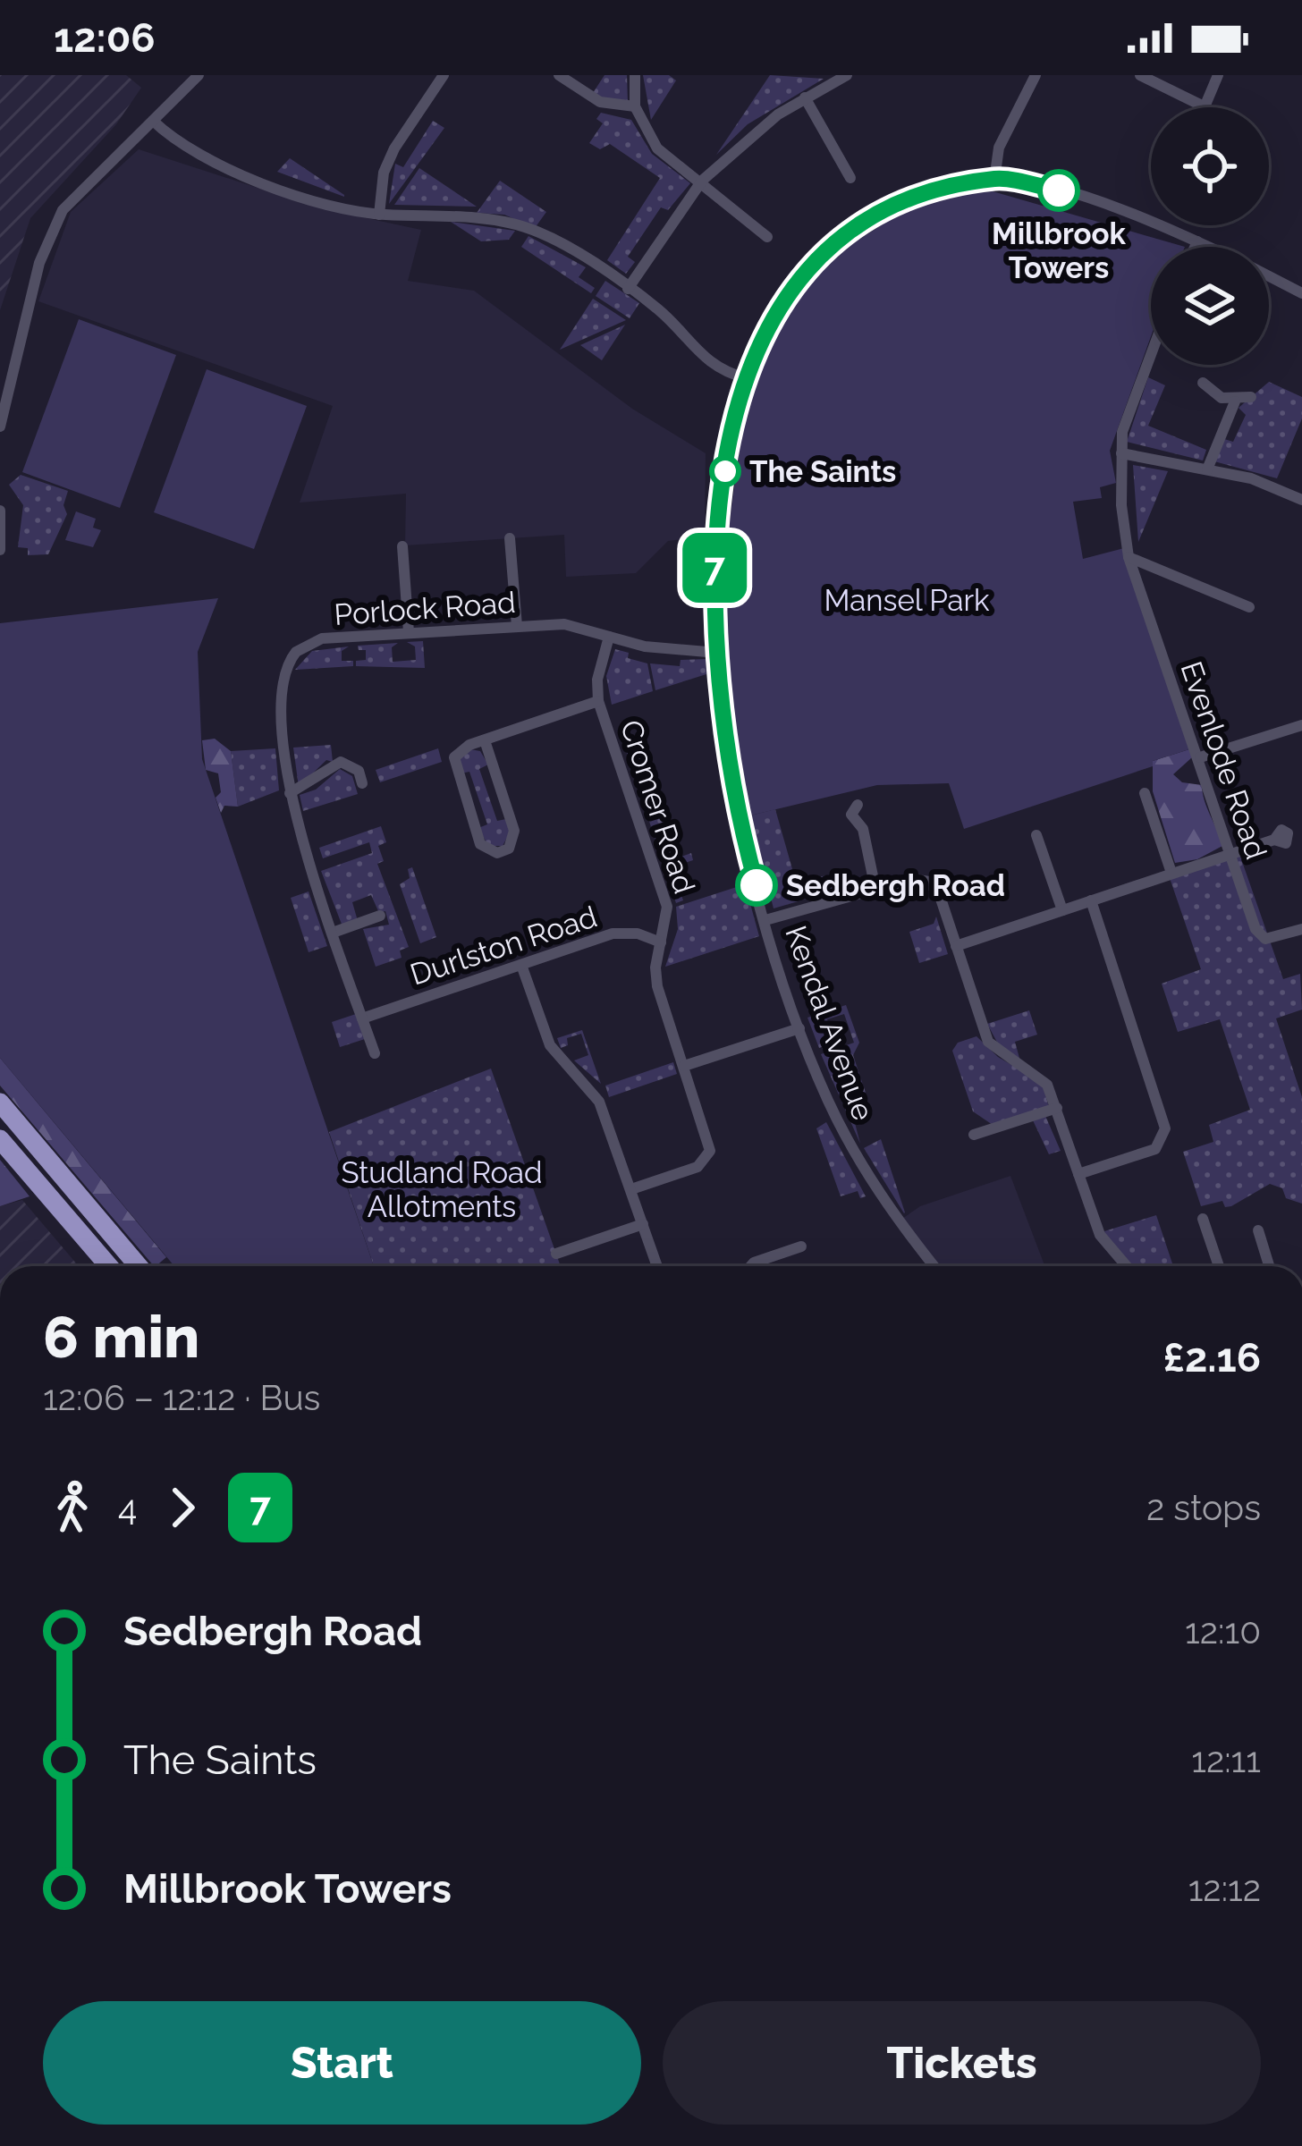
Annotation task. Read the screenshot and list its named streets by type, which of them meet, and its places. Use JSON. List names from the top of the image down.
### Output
{
  "streets": {
    "street": [
      "Porlock Road",
      "Evenlode Road",
      "Cromer Road",
      "Durlston Road",
      "Kendal Avenue"
    ]
  },
  "crossings": [
    ["Porlock Road", "Cromer Road"],
    ["Porlock Road", "Durlston Road"],
    ["Porlock Road", "Kendal Avenue"],
    ["Cromer Road", "Durlston Road"]
  ],
  "parks": ["Mansel Park", "Studland Road Allotments"],
  "places": ["Millbrook Towers", "The Saints", "Sedbergh Road"],
  "lines": ["bus line 7"],
  "page": {
    "status": "12:06",
    "on_map": "7",
    "heading": ["6 min", "12:06 – 12:12 · Bus", "£2.16"],
    "legs": ["4", "7", "2 stops"],
    "list": [
      {
        "name": "Sedbergh Road",
        "value": "12:10"
      },
      {
        "name": "The Saints",
        "value": "12:11"
      },
      {
        "name": "Millbrook Towers",
        "value": "12:12"
      }
    ],
    "buttons": ["Start", "Tickets"]
  }
}
